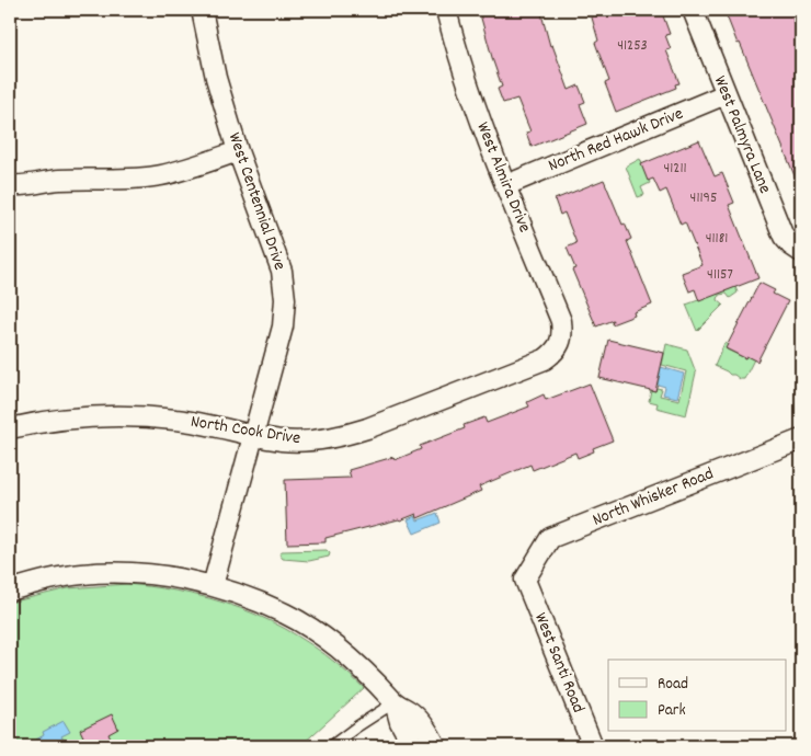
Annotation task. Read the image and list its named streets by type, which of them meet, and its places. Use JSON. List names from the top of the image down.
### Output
{
  "streets": {
    "street": [
      "West Palmyra Lane",
      "North Red Hawk Drive",
      "West Almira Drive",
      "West Centennial Drive",
      "North Cook Drive",
      "North Whisker Road",
      "West Santi Road"
    ]
  },
  "crossings": [
    ["West Palmyra Lane", "North Red Hawk Drive"],
    ["North Red Hawk Drive", "West Almira Drive"],
    ["West Almira Drive", "North Cook Drive"],
    ["West Centennial Drive", "North Cook Drive"],
    ["North Whisker Road", "West Santi Road"]
  ],
  "house_numbers": [
    "41253",
    "41211",
    "41195",
    "41181",
    "41157"
  ],
  "legend": ["Road", "Park"]
}
